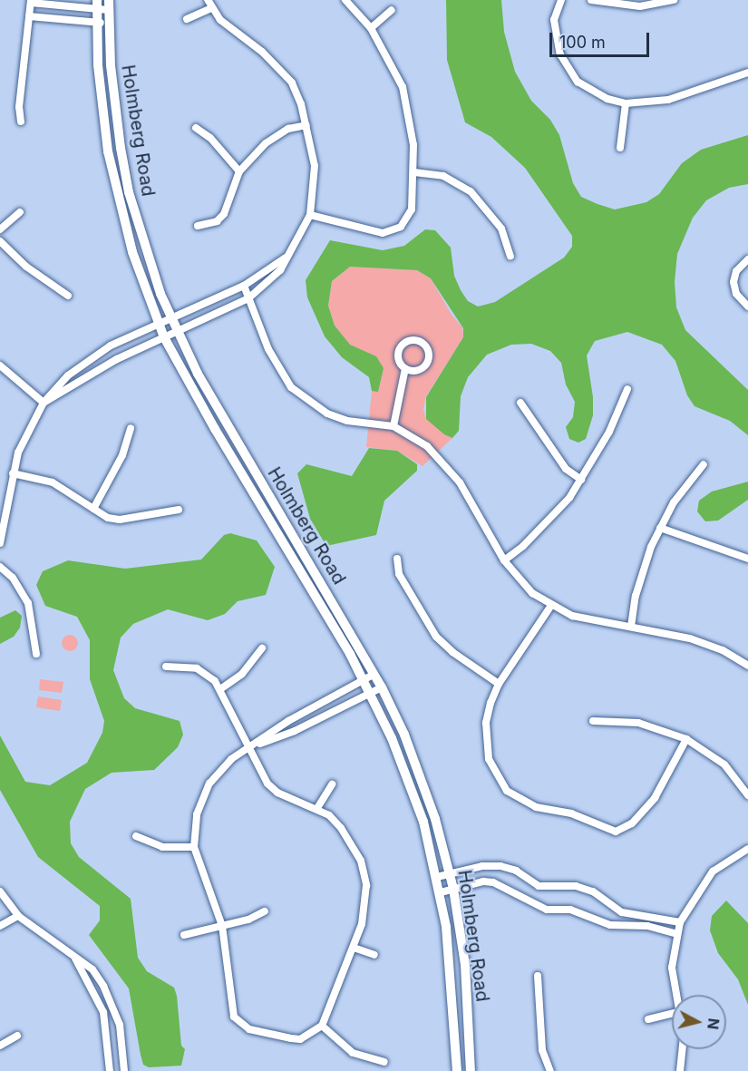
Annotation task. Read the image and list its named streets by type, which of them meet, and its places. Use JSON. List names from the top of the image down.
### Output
{
  "streets": {
    "street": ["Holmberg Road"]
  },
  "scale_bar": "100 m",
  "north": "right"
}
